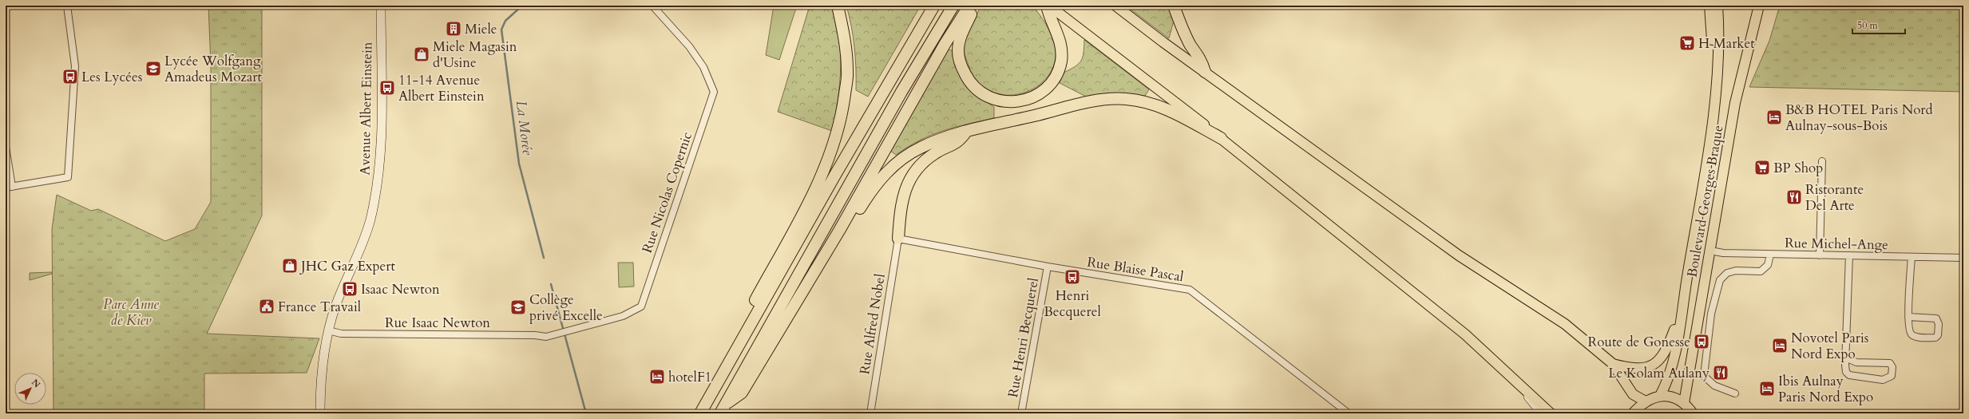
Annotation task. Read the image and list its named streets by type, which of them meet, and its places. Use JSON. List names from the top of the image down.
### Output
{
  "streets": {
    "main road": ["Boulevard Georges Braque"],
    "street": [
      "Avenue Albert Einstein",
      "Rue Nicolas Copernic",
      "Rue Michel-Ange",
      "Rue Blaise Pascal",
      "Rue Isaac Newton",
      "Rue Alfred Nobel",
      "Rue Henri Becquerel"
    ]
  },
  "crossings": [
    ["Avenue Albert Einstein", "Rue Isaac Newton"],
    ["Rue Nicolas Copernic", "Rue Isaac Newton"],
    ["Boulevard Georges Braque", "Rue Michel-Ange"],
    ["Rue Blaise Pascal", "Rue Alfred Nobel"],
    ["Rue Blaise Pascal", "Rue Henri Becquerel"]
  ],
  "water": ["La Morée"],
  "parks": ["Parc Anne de Kiev"],
  "places": {
    "building": ["Miele"],
    "supermarket": ["H Market", "BP Shop"],
    "shop": ["Miele Magasin d'Usine", "JHC Gaz Expert"],
    "school or university": ["Lycée Wolfgang Amadeus Mozart", "Collège privé Excelle"],
    "bus stop": [
      "Les Lycées",
      "11-14 Avenue Albert Einstein",
      "Henri Becquerel",
      "Isaac Newton",
      "Route de Gonesse"
    ],
    "hotel": [
      "B&B HOTEL Paris Nord Aulnay-sous-Bois",
      "Novotel Paris Nord Expo",
      "hotelF1",
      "Ibis Aulnay Paris Nord Expo"
    ],
    "restaurant": ["Ristorante Del Arte", "Le Kolam Aulany"],
    "public building": ["France Travail"]
  },
  "scale_bar": "50 m",
  "north": "top right"
}
